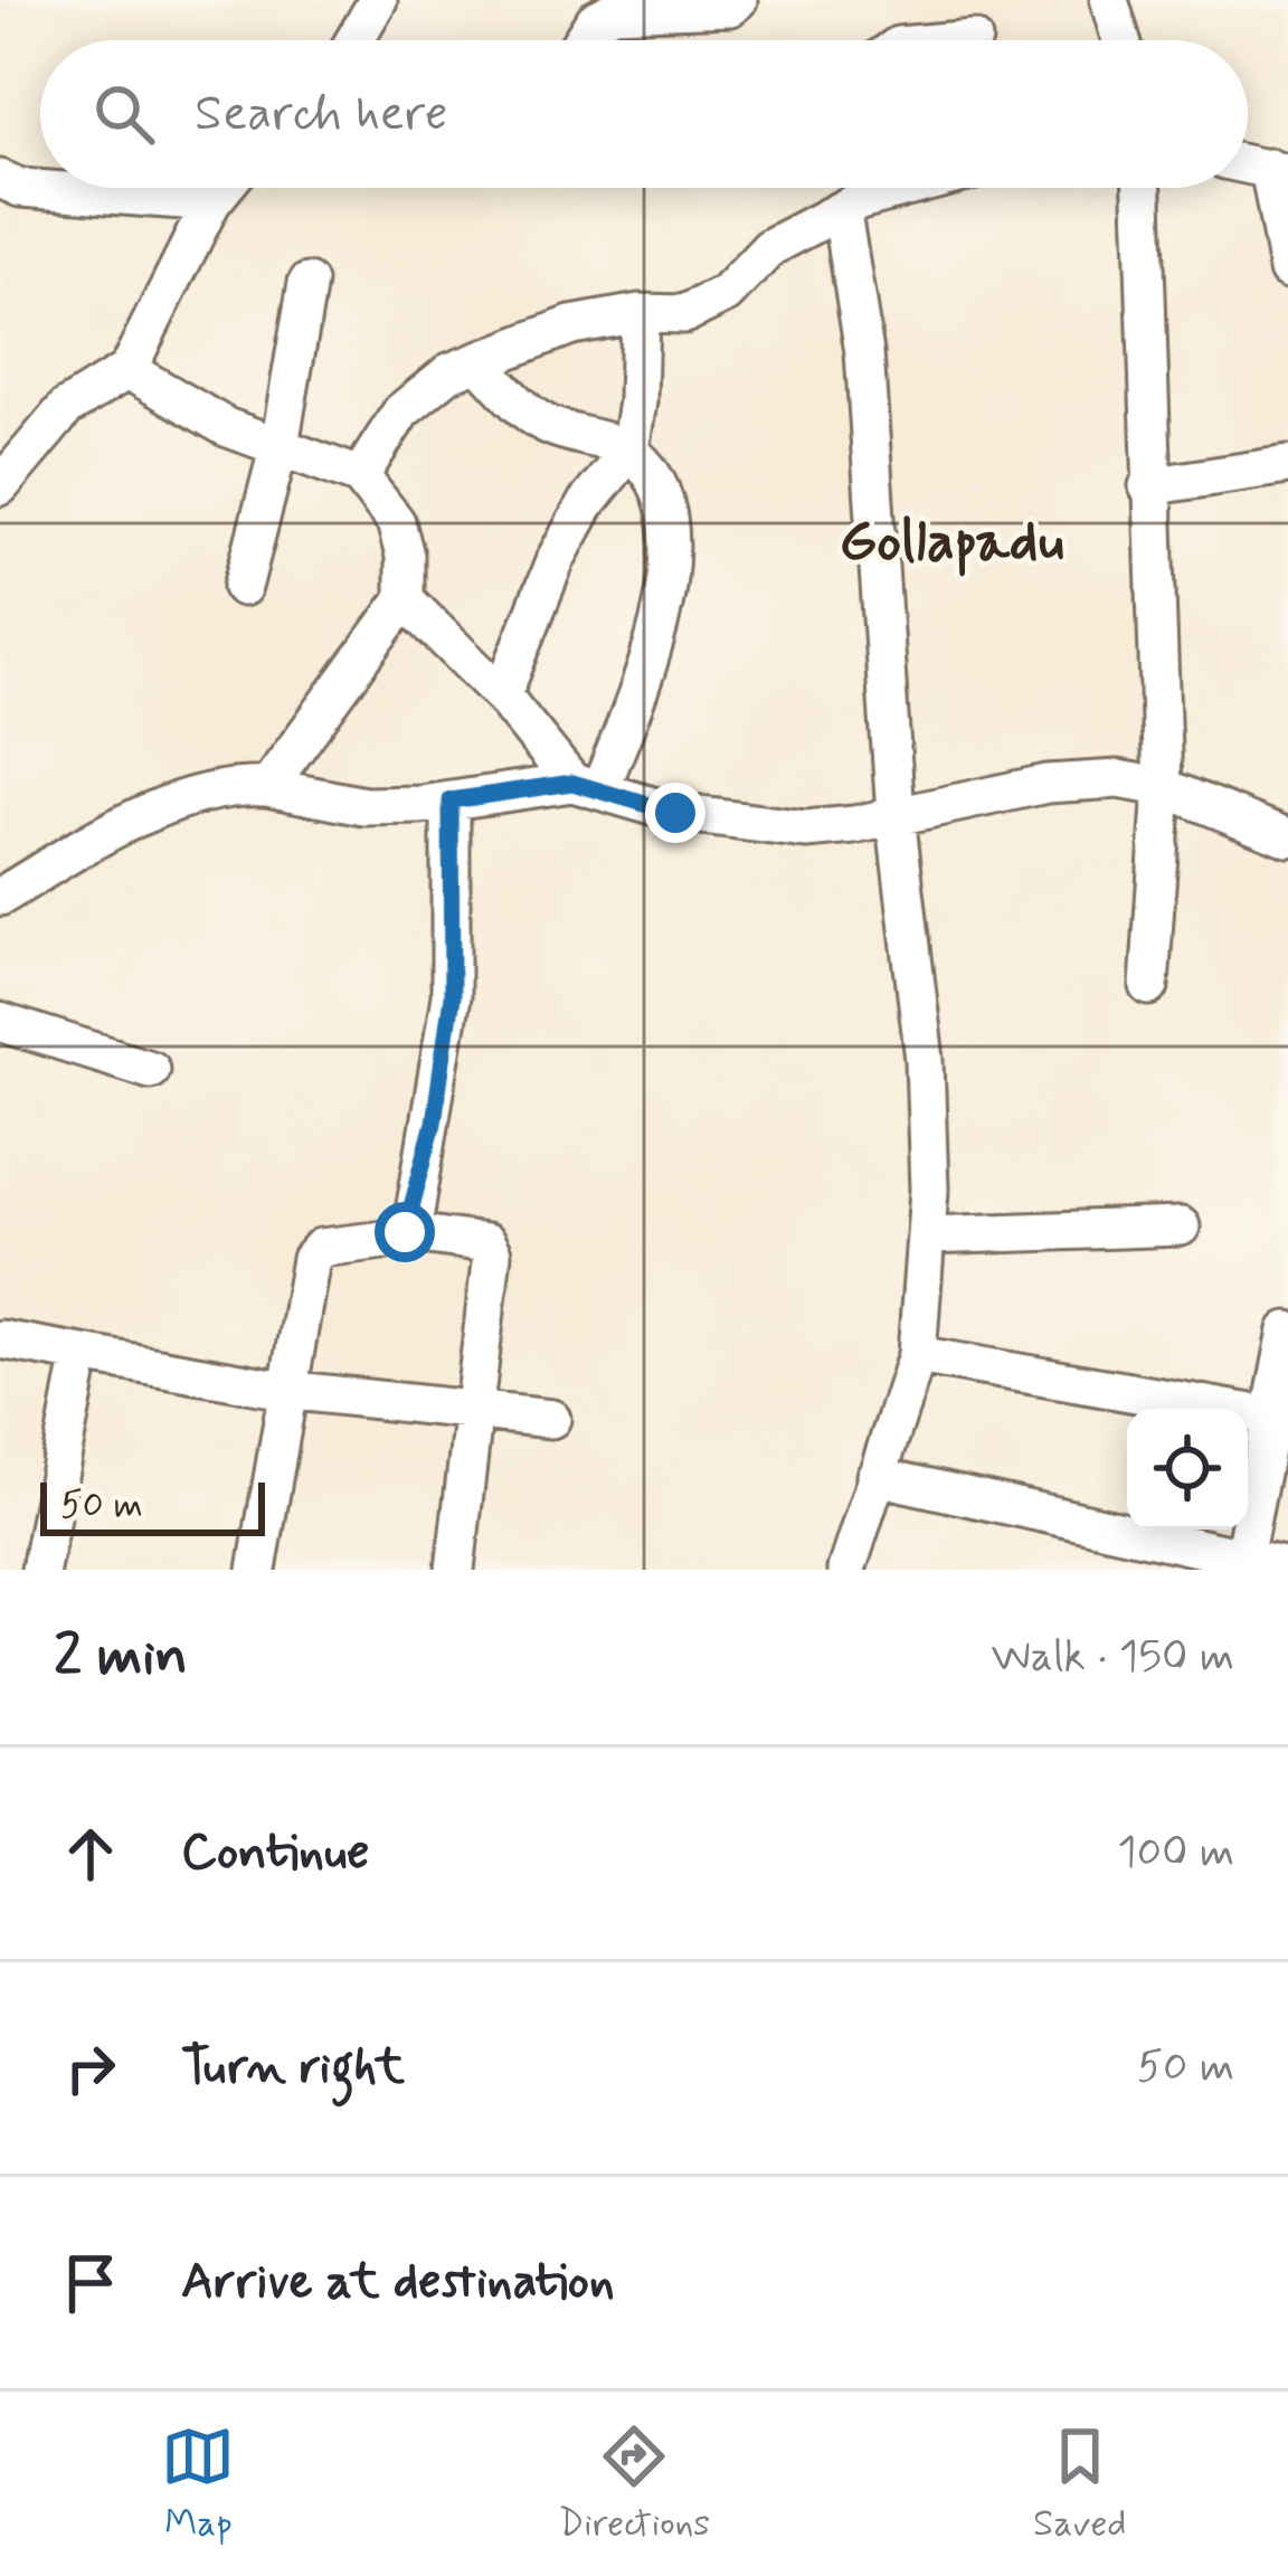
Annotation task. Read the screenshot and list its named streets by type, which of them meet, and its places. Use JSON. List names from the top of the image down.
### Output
{
  "districts": ["Gollapadu"],
  "scale_bar": "50 m",
  "page": {
    "search": "Search here",
    "scale": "50 m",
    "heading": ["2 min", "Walk · 150 m"],
    "list": [
      ["Continue", "100 m"],
      ["Turn right", "50 m"],
      "Arrive at destination"
    ],
    "nav": ["Map", "Directions", "Saved"]
  }
}
